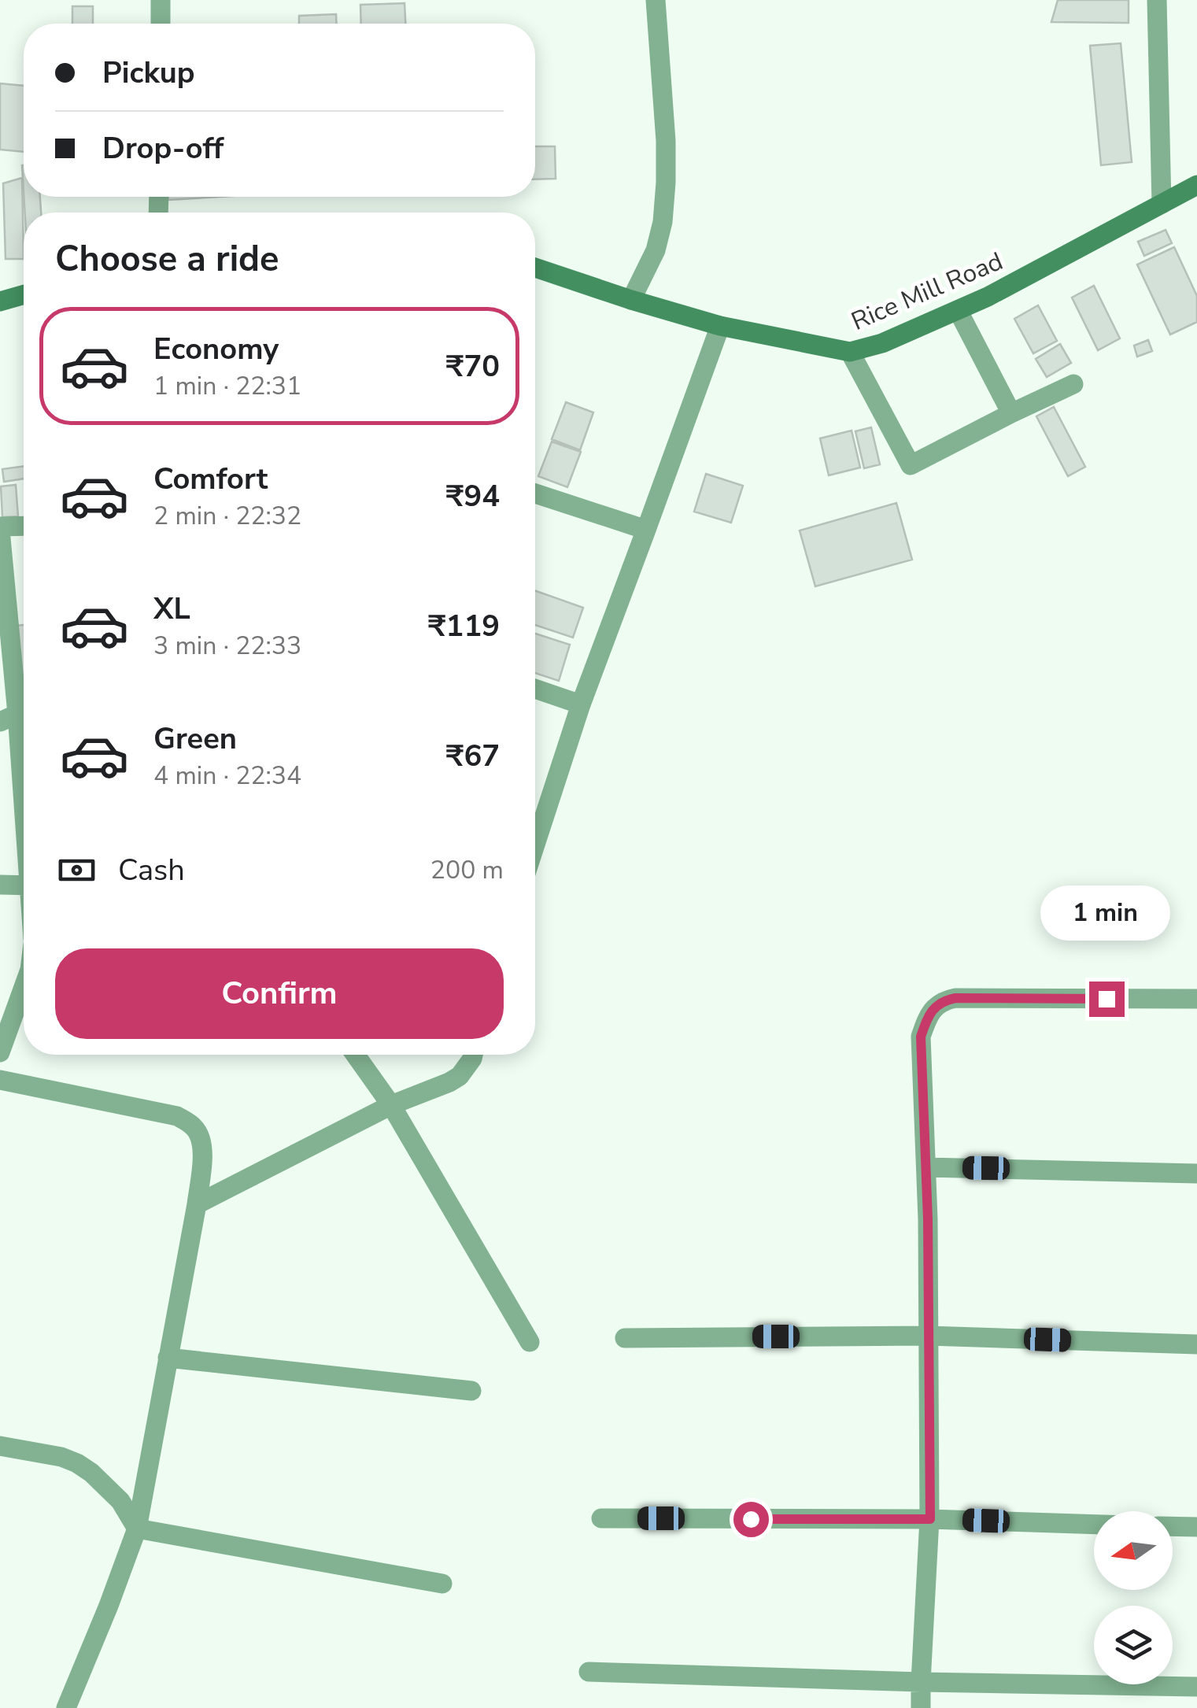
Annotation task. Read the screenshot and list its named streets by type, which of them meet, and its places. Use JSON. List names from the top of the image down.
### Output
{
  "streets": {
    "main road": ["Rice Mill Road"]
  },
  "north": "left",
  "page": {
    "banner": ["Pickup", "Drop-off"],
    "heading": "Choose a ride",
    "list": [
      {
        "name": "Economy",
        "note": "1 min · 22:31",
        "value": "₹70"
      },
      {
        "name": "Comfort",
        "note": "2 min · 22:32",
        "value": "₹94"
      },
      {
        "name": "XL",
        "note": "3 min · 22:33",
        "value": "₹119"
      },
      {
        "name": "Green",
        "note": "4 min · 22:34",
        "value": "₹67"
      }
    ],
    "pay": ["Cash", "200 m"],
    "bubble": "1 min",
    "buttons": "Confirm"
  }
}
